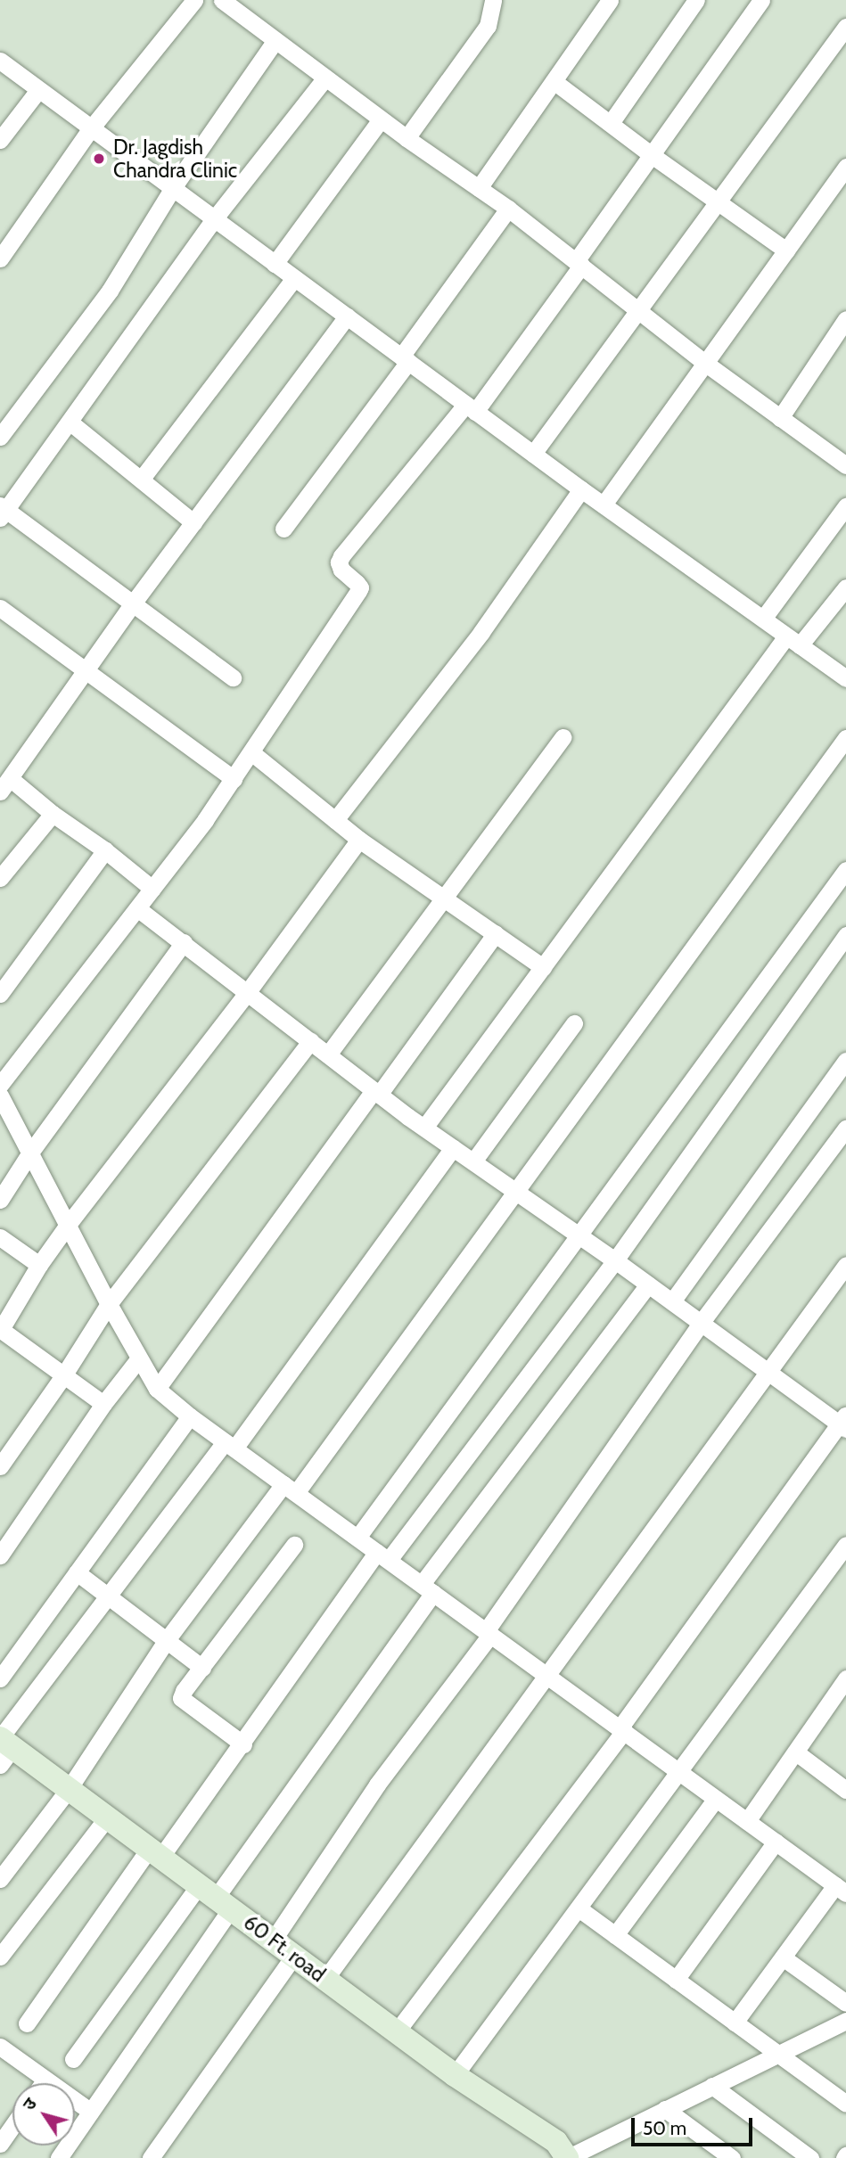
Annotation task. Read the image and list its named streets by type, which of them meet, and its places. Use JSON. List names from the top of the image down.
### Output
{
  "streets": {
    "street": ["60 Ft. road"]
  },
  "places": ["Dr. Jagdish Chandra Clinic"],
  "scale_bar": "50 m",
  "north": "top left"
}
